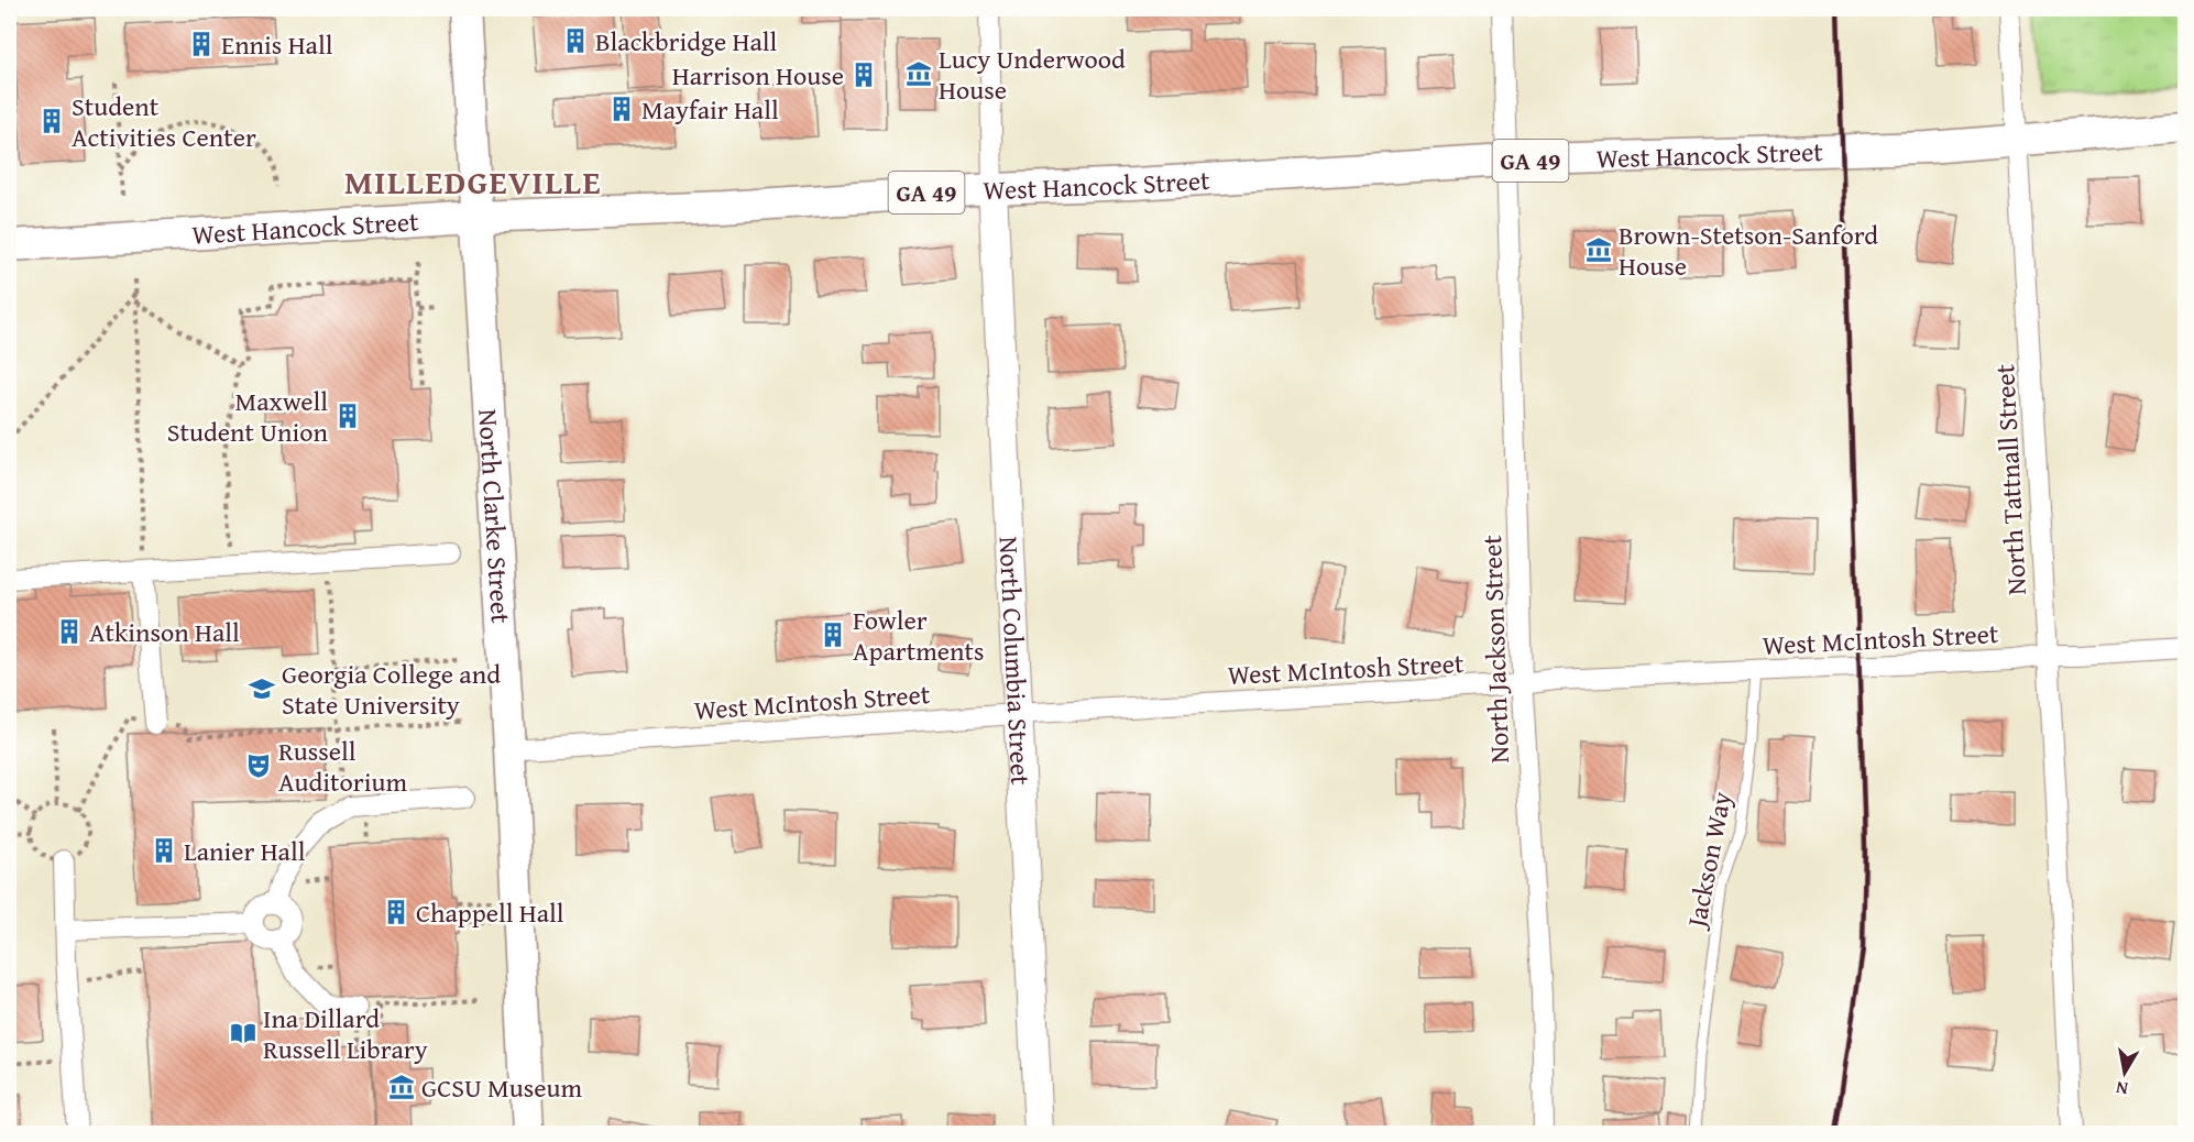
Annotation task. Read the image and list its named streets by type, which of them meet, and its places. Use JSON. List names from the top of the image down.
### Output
{
  "streets": {
    "main road": ["West Hancock Street", "GA 49", "North Clarke Street"],
    "street": [
      "North Tattnall Street",
      "West McIntosh Street",
      "North Jackson Street",
      "North Columbia Street"
    ],
    "lane": ["Jackson Way"]
  },
  "crossings": [
    ["West Hancock Street", "North Tattnall Street"],
    ["West Hancock Street", "North Clarke Street"],
    ["West Hancock Street", "North Jackson Street"],
    ["West Hancock Street", "North Columbia Street"],
    ["North Tattnall Street", "West McIntosh Street"],
    ["North Clarke Street", "West McIntosh Street"],
    ["West McIntosh Street", "North Jackson Street"],
    ["West McIntosh Street", "North Columbia Street"],
    ["West McIntosh Street", "Jackson Way"]
  ],
  "districts": ["MILLEDGEVILLE"],
  "places": {
    "building": [
      "Blackbridge Hall",
      "Ennis Hall",
      "Harrison House",
      "Mayfair Hall",
      "Student Activities Center",
      "Maxwell Student Union",
      "Atkinson Hall",
      "Fowler Apartments",
      "Lanier Hall",
      "Chappell Hall"
    ],
    "museum": ["Lucy Underwood House", "Brown-Stetson-Sanford House", "GCSU Museum"],
    "school or university": ["Georgia College and State University"],
    "theatre": ["Russell Auditorium"],
    "library": ["Ina Dillard Russell Library"]
  },
  "north": "bottom"
}
